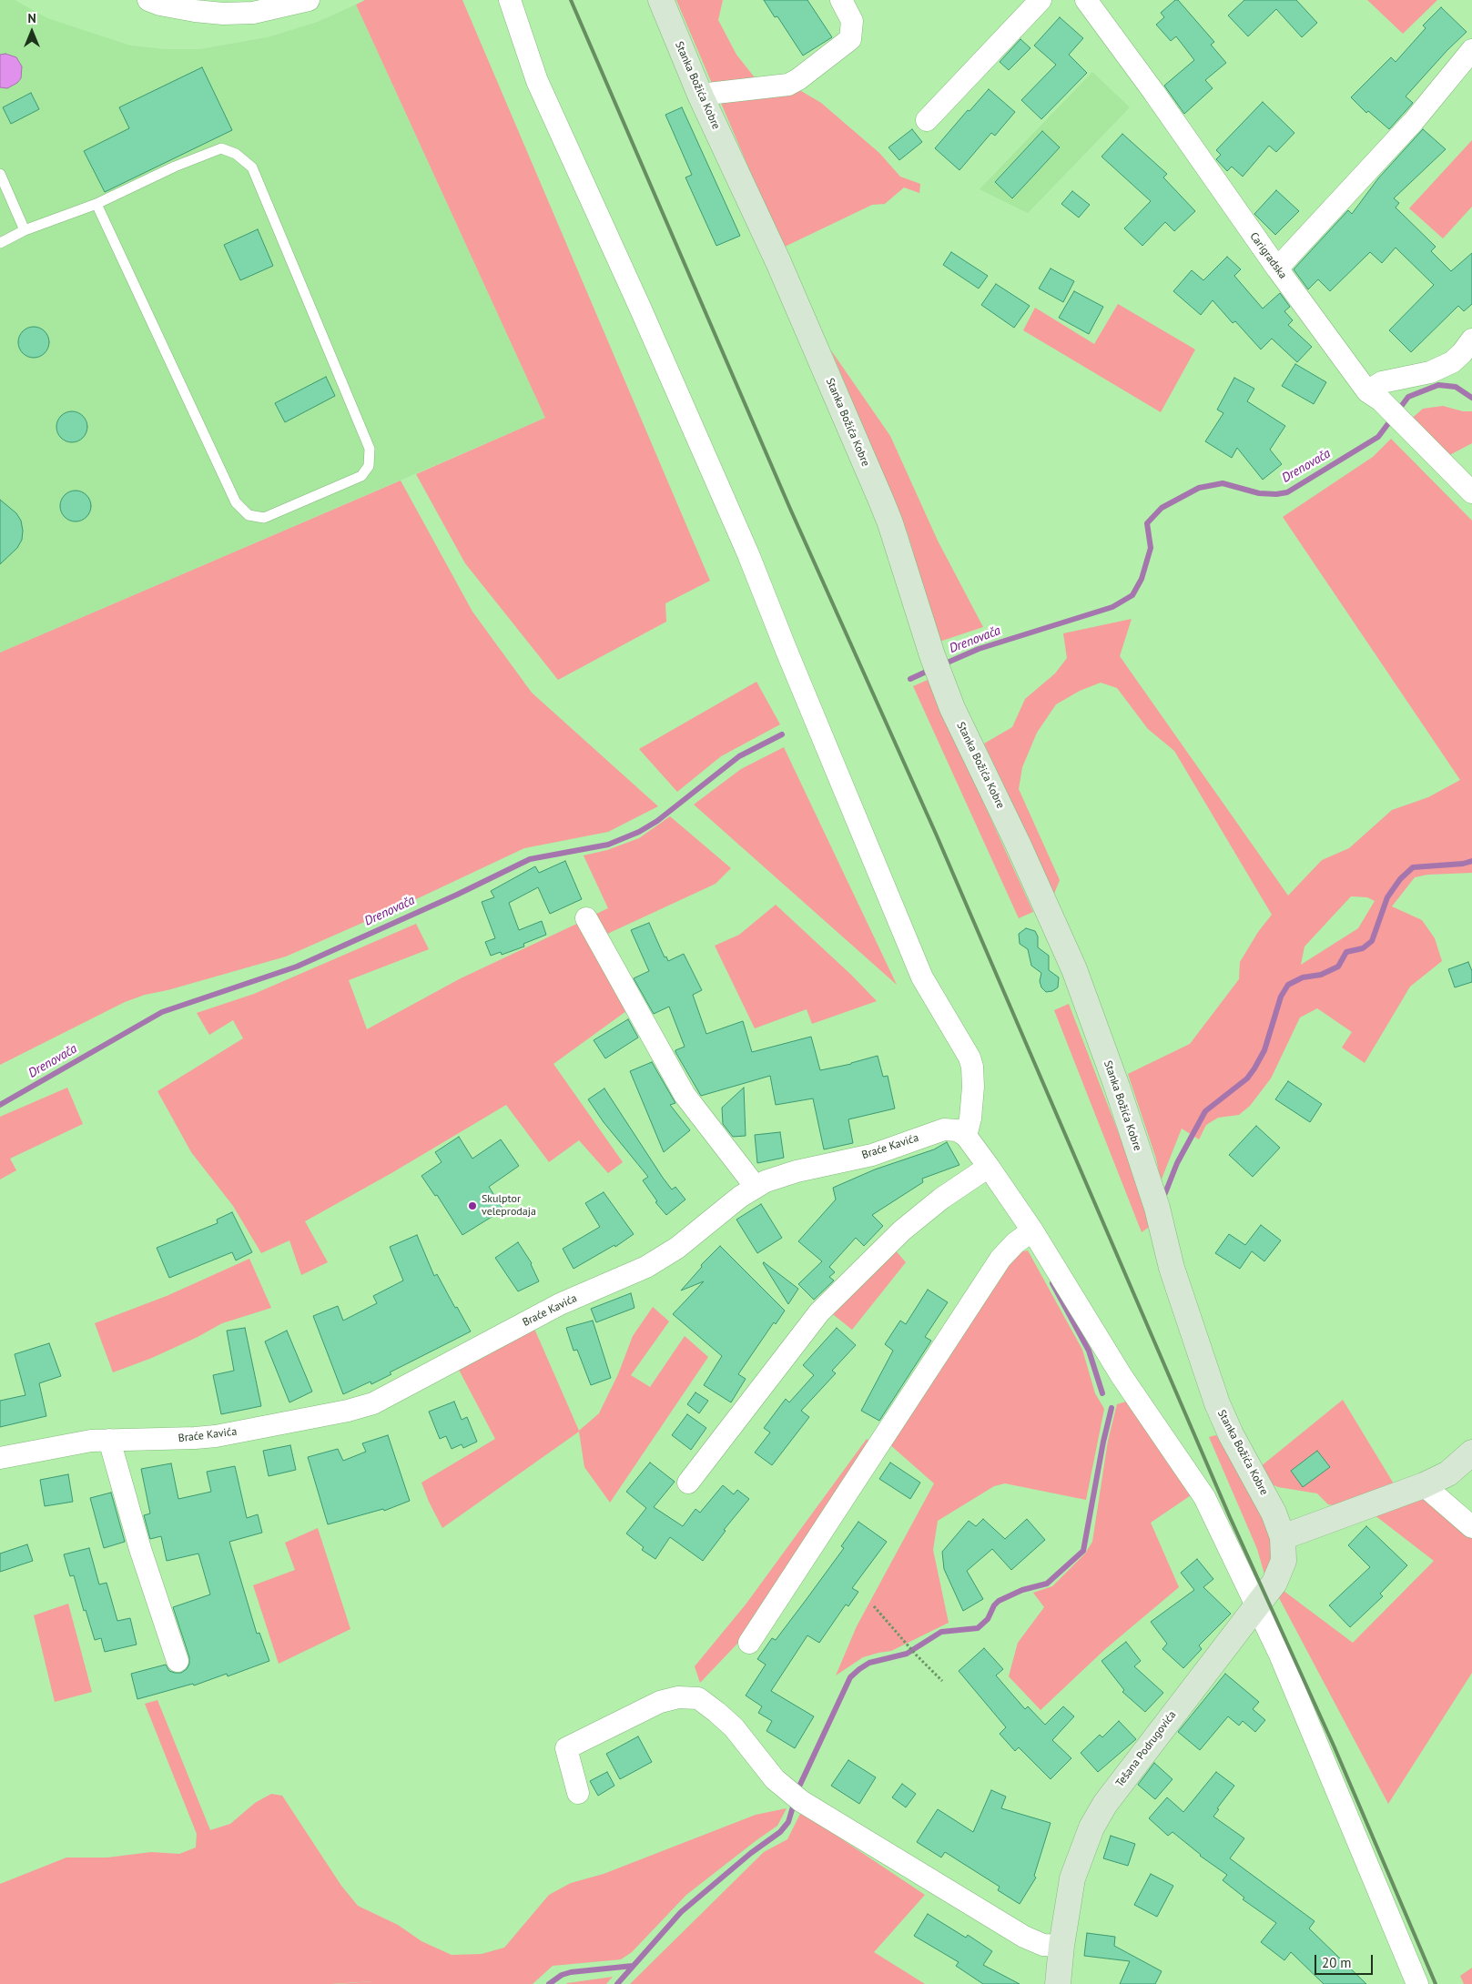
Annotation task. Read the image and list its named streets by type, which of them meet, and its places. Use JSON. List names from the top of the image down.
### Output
{
  "streets": {
    "street": [
      "Stanka Božića Kobre",
      "Carigradska",
      "Braće Kavića",
      "Tešana Podrugovića"
    ]
  },
  "crossings": [
    ["Stanka Božića Kobre", "Tešana Podrugovića"]
  ],
  "water": ["Drenovača"],
  "places": ["Skulptor veleprodaja"],
  "scale_bar": "20 m",
  "north": "top"
}
